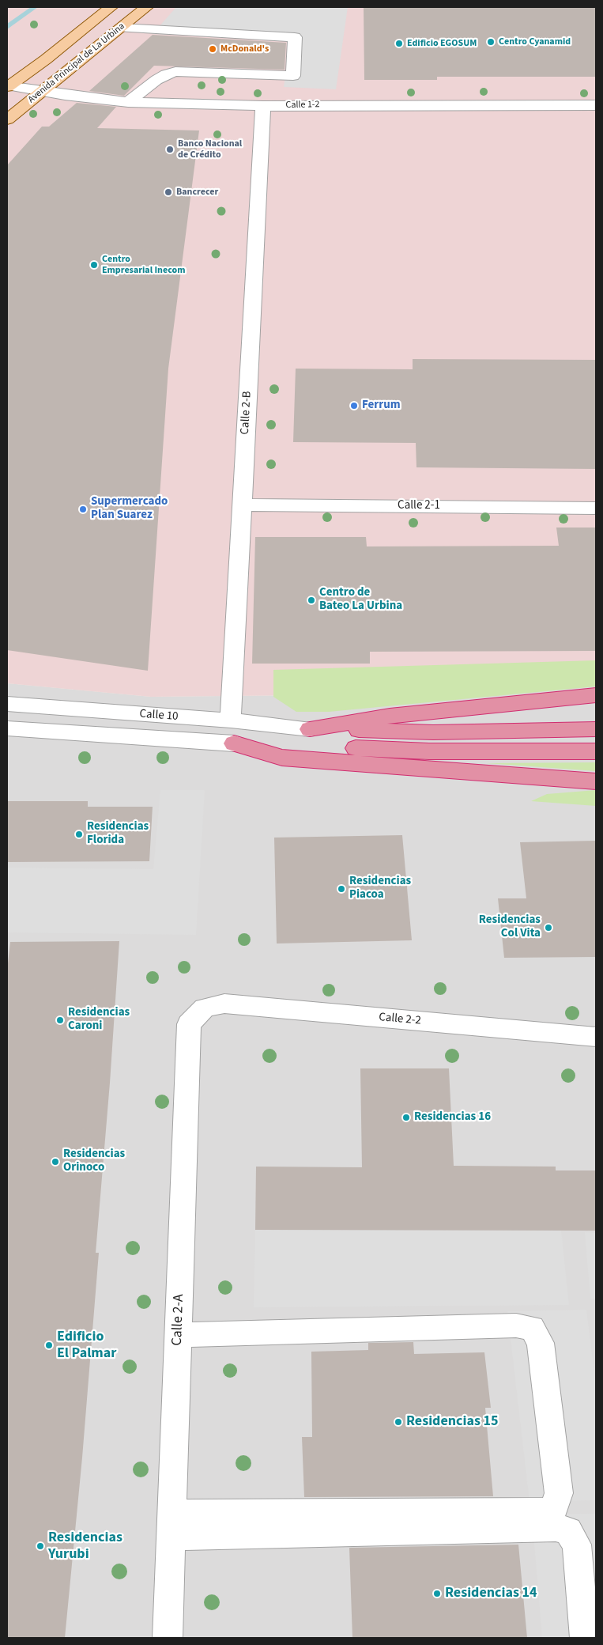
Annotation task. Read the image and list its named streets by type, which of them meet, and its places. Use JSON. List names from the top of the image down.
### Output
{
  "streets": {
    "main road": ["Avenida Principal de La Urbina"],
    "street": [
      "Calle 1-2",
      "Calle 2-B",
      "Calle 2-1",
      "Calle 10",
      "Calle 2-2",
      "Calle 2-A"
    ]
  },
  "crossings": [
    ["Avenida Principal de La Urbina", "Calle 1-2"],
    ["Calle 1-2", "Calle 2-B"],
    ["Calle 2-B", "Calle 2-1"],
    ["Calle 2-B", "Calle 10"],
    ["Calle 2-2", "Calle 2-A"]
  ],
  "places": [
    "Centro Cyanamid",
    "Edificio EGOSUM",
    "McDonald's",
    "Banco Nacional de Crédito",
    "Bancrecer",
    "Centro Empresarial Inecom",
    "Ferrum",
    "Supermercado Plan Suarez",
    "Centro de Bateo La Urbina",
    "Residencias Florida",
    "Residencias Piacoa",
    "Residencias Col Vita",
    "Residencias Caroni",
    "Residencias 16",
    "Residencias Orinoco",
    "Edificio El Palmar",
    "Residencias 15",
    "Residencias Yurubi",
    "Residencias 14"
  ]
}
